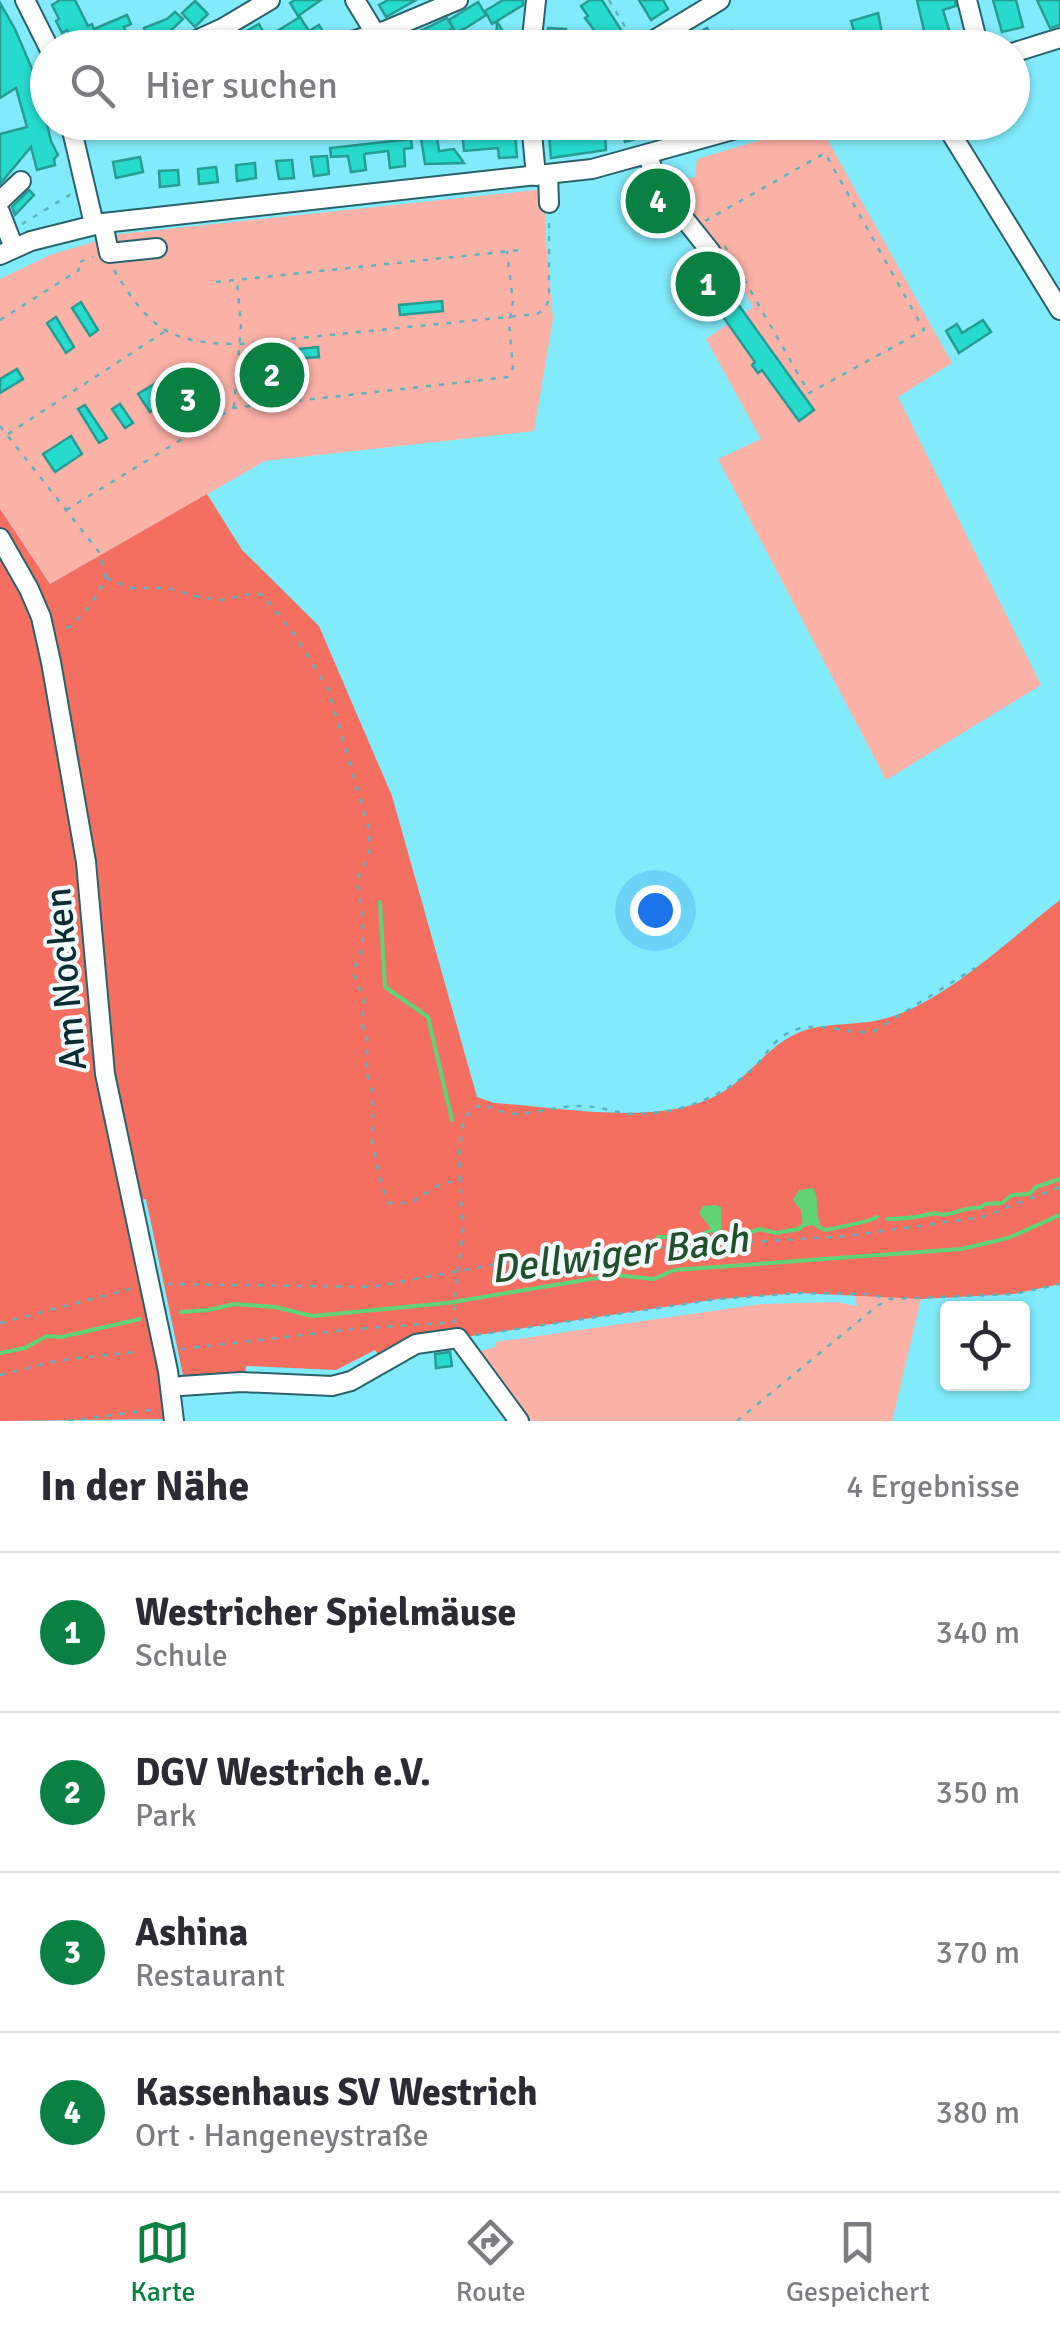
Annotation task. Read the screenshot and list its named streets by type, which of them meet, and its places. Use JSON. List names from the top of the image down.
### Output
{
  "streets": {
    "street": ["Am Nocken"]
  },
  "water": ["Dellwiger Bach"],
  "page": {
    "search": "Hier suchen",
    "pins": [
      "4",
      "1",
      "2",
      "3"
    ],
    "heading": ["In der Nähe", "4 Ergebnisse"],
    "list": [
      {
        "mark": "1",
        "name": "Westricher Spielmäuse",
        "note": "Schule",
        "value": "340 m"
      },
      {
        "mark": "2",
        "name": "DGV Westrich e.V.",
        "note": "Park",
        "value": "350 m"
      },
      {
        "mark": "3",
        "name": "Ashina",
        "note": "Restaurant",
        "value": "370 m"
      },
      {
        "mark": "4",
        "name": "Kassenhaus SV Westrich",
        "note": "Ort · Hangeneystraße",
        "value": "380 m"
      }
    ],
    "nav": ["Karte", "Route", "Gespeichert"]
  }
}
